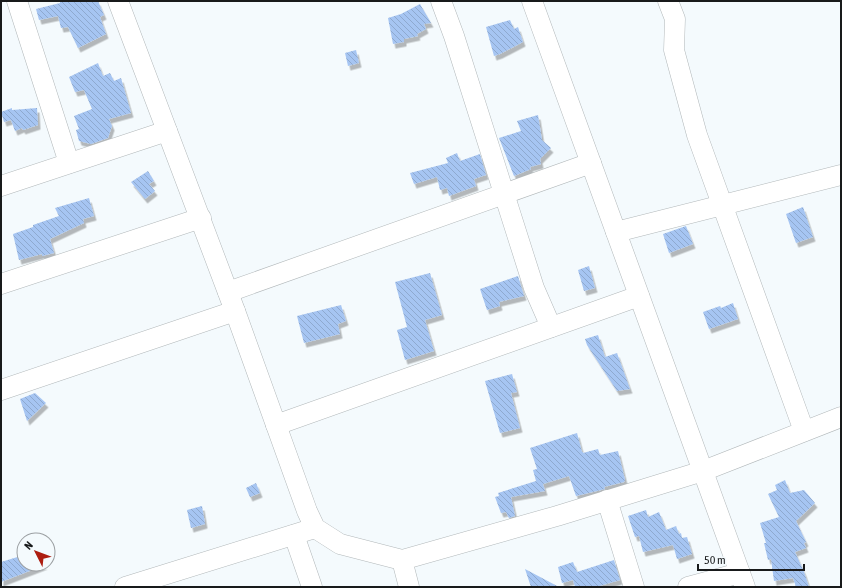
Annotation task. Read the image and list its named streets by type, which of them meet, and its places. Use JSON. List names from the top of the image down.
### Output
{
  "scale_bar": "50 m",
  "north": "top left"
}
